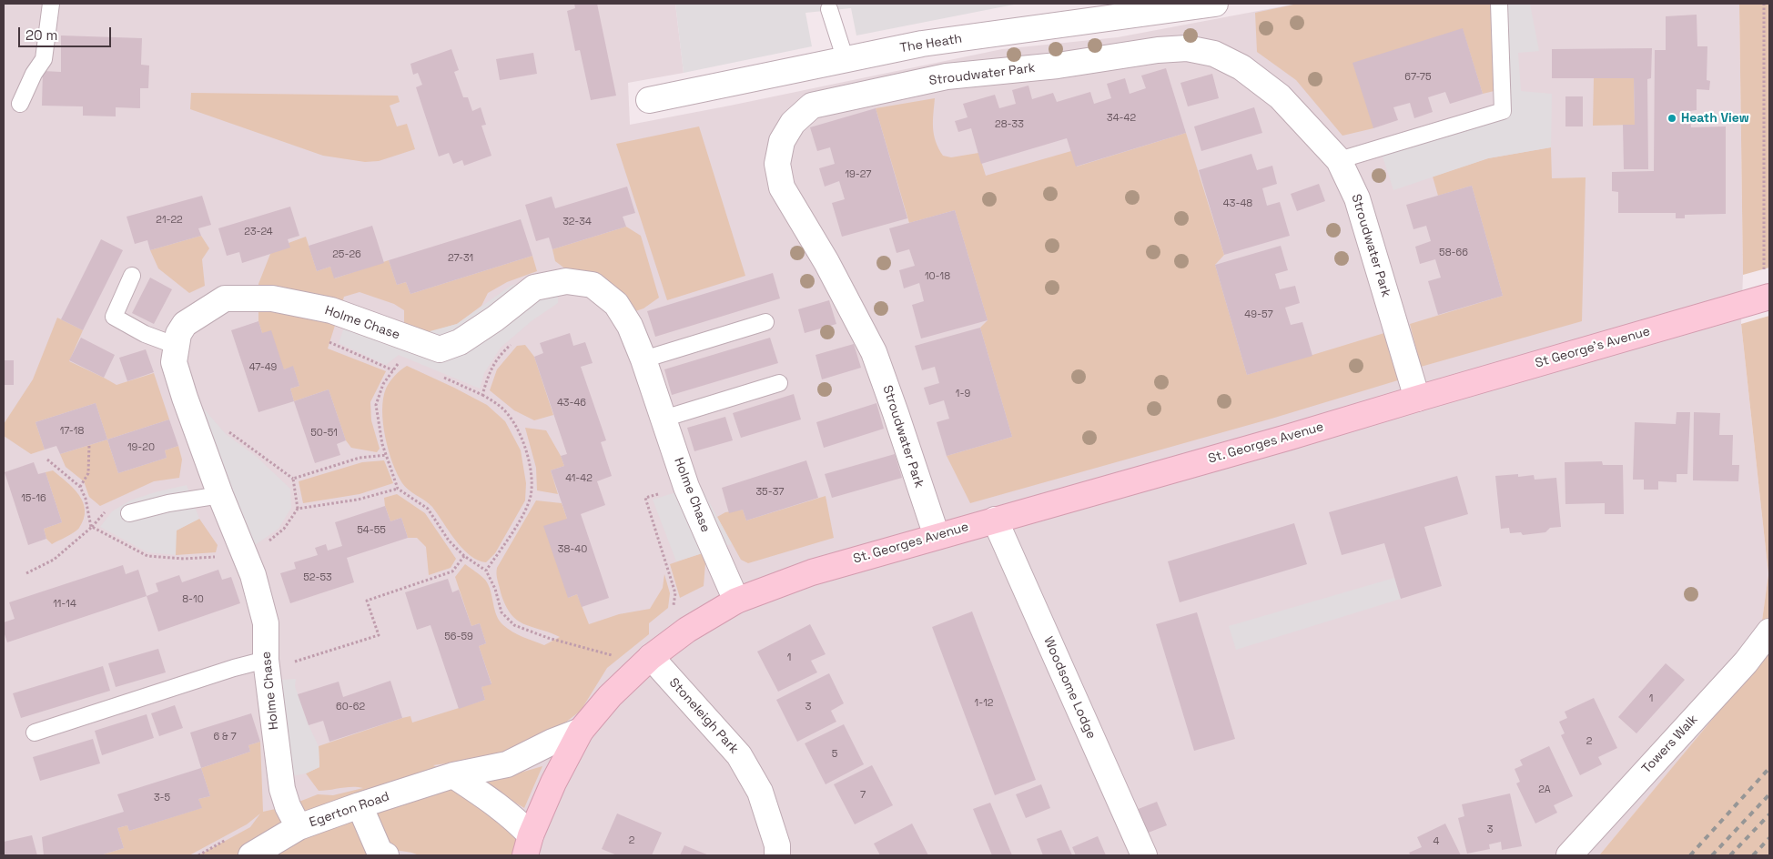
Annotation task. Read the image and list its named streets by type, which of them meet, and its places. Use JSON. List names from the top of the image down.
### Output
{
  "streets": {
    "main road": ["St George’s Avenue", "St. Georges Avenue"],
    "street": [
      "The Heath",
      "Stroudwater Park",
      "Holme Chase",
      "Woodsome Lodge",
      "Stoneleigh Park",
      "Towers Walk",
      "Egerton Road"
    ]
  },
  "crossings": [
    ["Stroudwater Park", "St George’s Avenue"],
    ["Stroudwater Park", "St. Georges Avenue"],
    ["Holme Chase", "St. Georges Avenue"],
    ["Holme Chase", "Egerton Road"],
    ["St George’s Avenue", "St. Georges Avenue"],
    ["St. Georges Avenue", "Woodsome Lodge"],
    ["St. Georges Avenue", "Stoneleigh Park"],
    ["St. Georges Avenue", "Egerton Road"]
  ],
  "places": ["Heath View"],
  "house_numbers": [
    "67-75",
    "34-42",
    "28-33",
    "19-27",
    "43-48",
    "21-22",
    "32-34",
    "23-24",
    "58-66",
    "25-26",
    "27-31",
    "10-18",
    "49-57",
    "47-49",
    "1-9",
    "43-46",
    "17-18",
    "50-51",
    "19-20",
    "41-42",
    "35-37",
    "15-16",
    "54-55",
    "38-40",
    "52-53",
    "8-10",
    "11-14",
    "56-59",
    "1",
    "1",
    "1-12",
    "60-62",
    "3",
    "6 & 7",
    "2",
    "5",
    "2A",
    "7",
    "3-5",
    "3",
    "2",
    "4"
  ],
  "scale_bar": "20 m"
}
